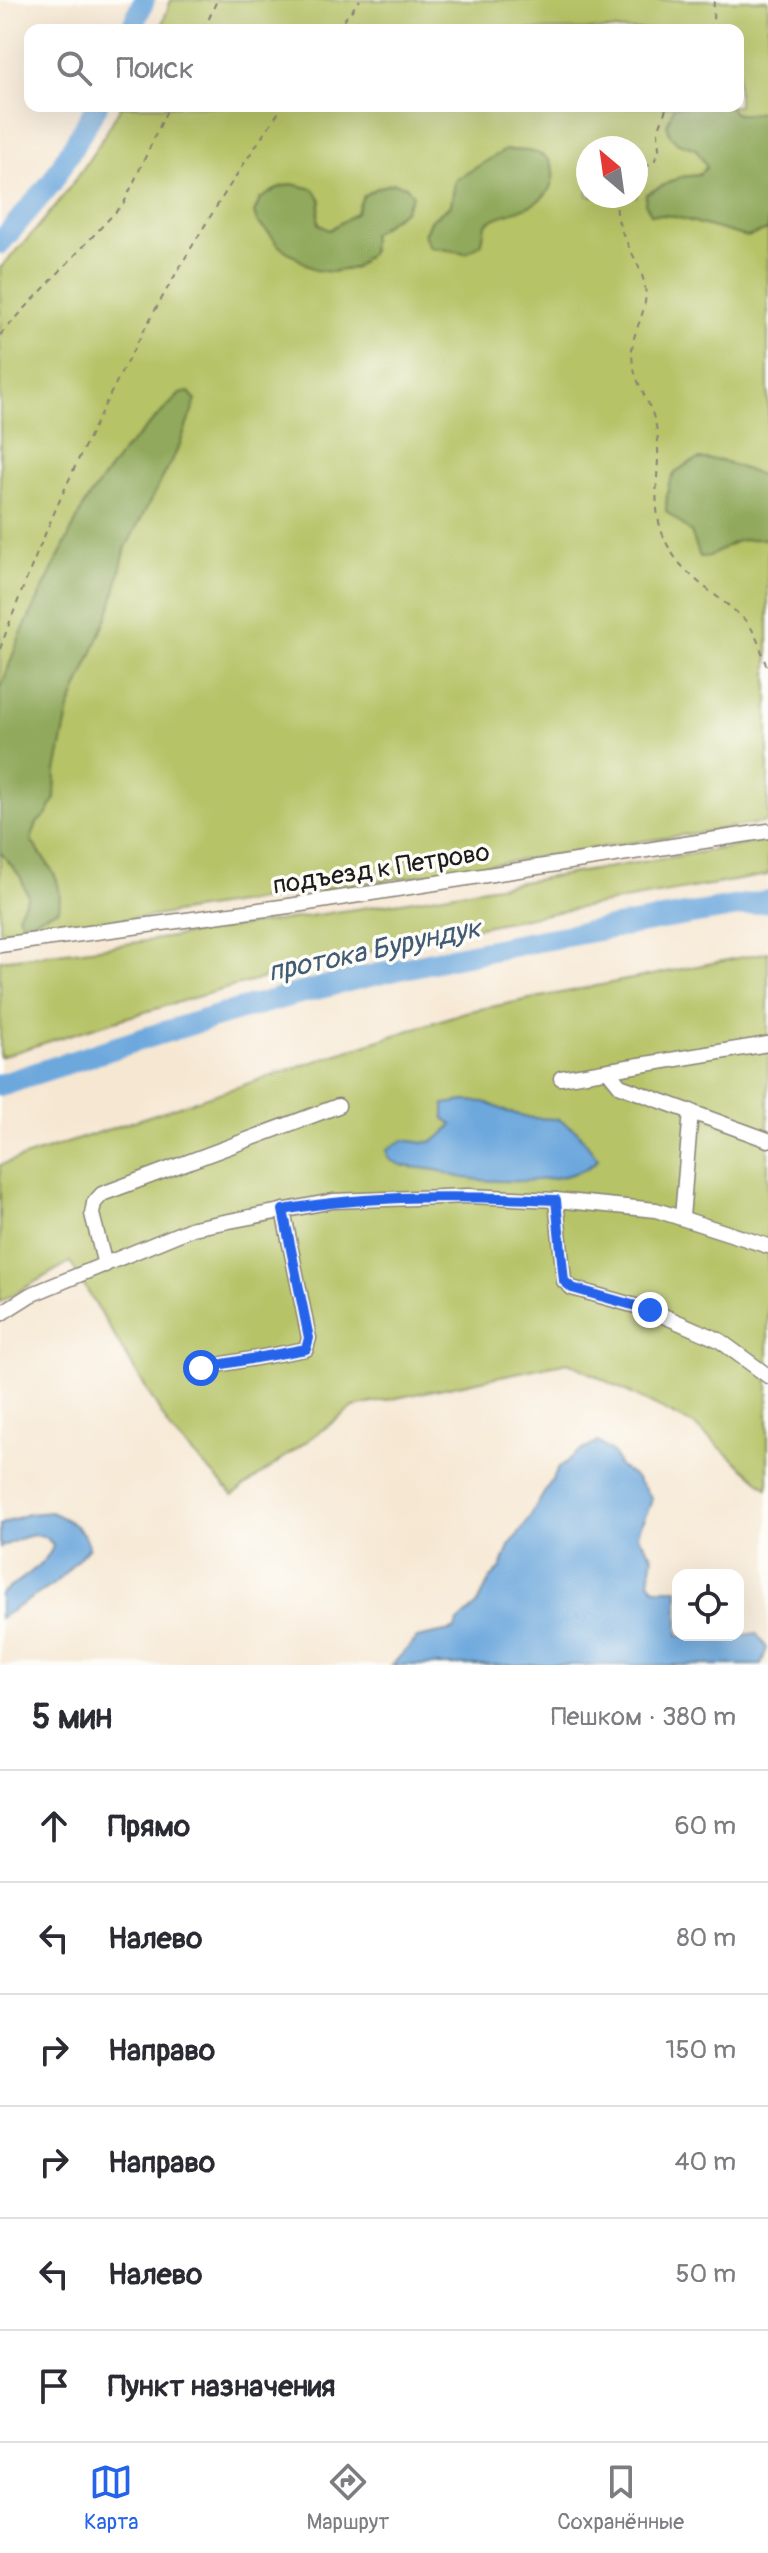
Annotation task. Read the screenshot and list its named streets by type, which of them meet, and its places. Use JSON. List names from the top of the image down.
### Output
{
  "streets": {
    "street": ["подъезд к Петрово"]
  },
  "water": ["протока Бурундук"],
  "north": "top left",
  "page": {
    "search": "Поиск",
    "heading": ["5 мин", "Пешком · 380 m"],
    "list": [
      ["Прямо", "60 m"],
      ["Налево", "80 m"],
      ["Направо", "150 m"],
      ["Направо", "40 m"],
      ["Налево", "50 m"],
      "Пункт назначения"
    ],
    "nav": ["Карта", "Маршрут", "Сохранённые"]
  }
}
